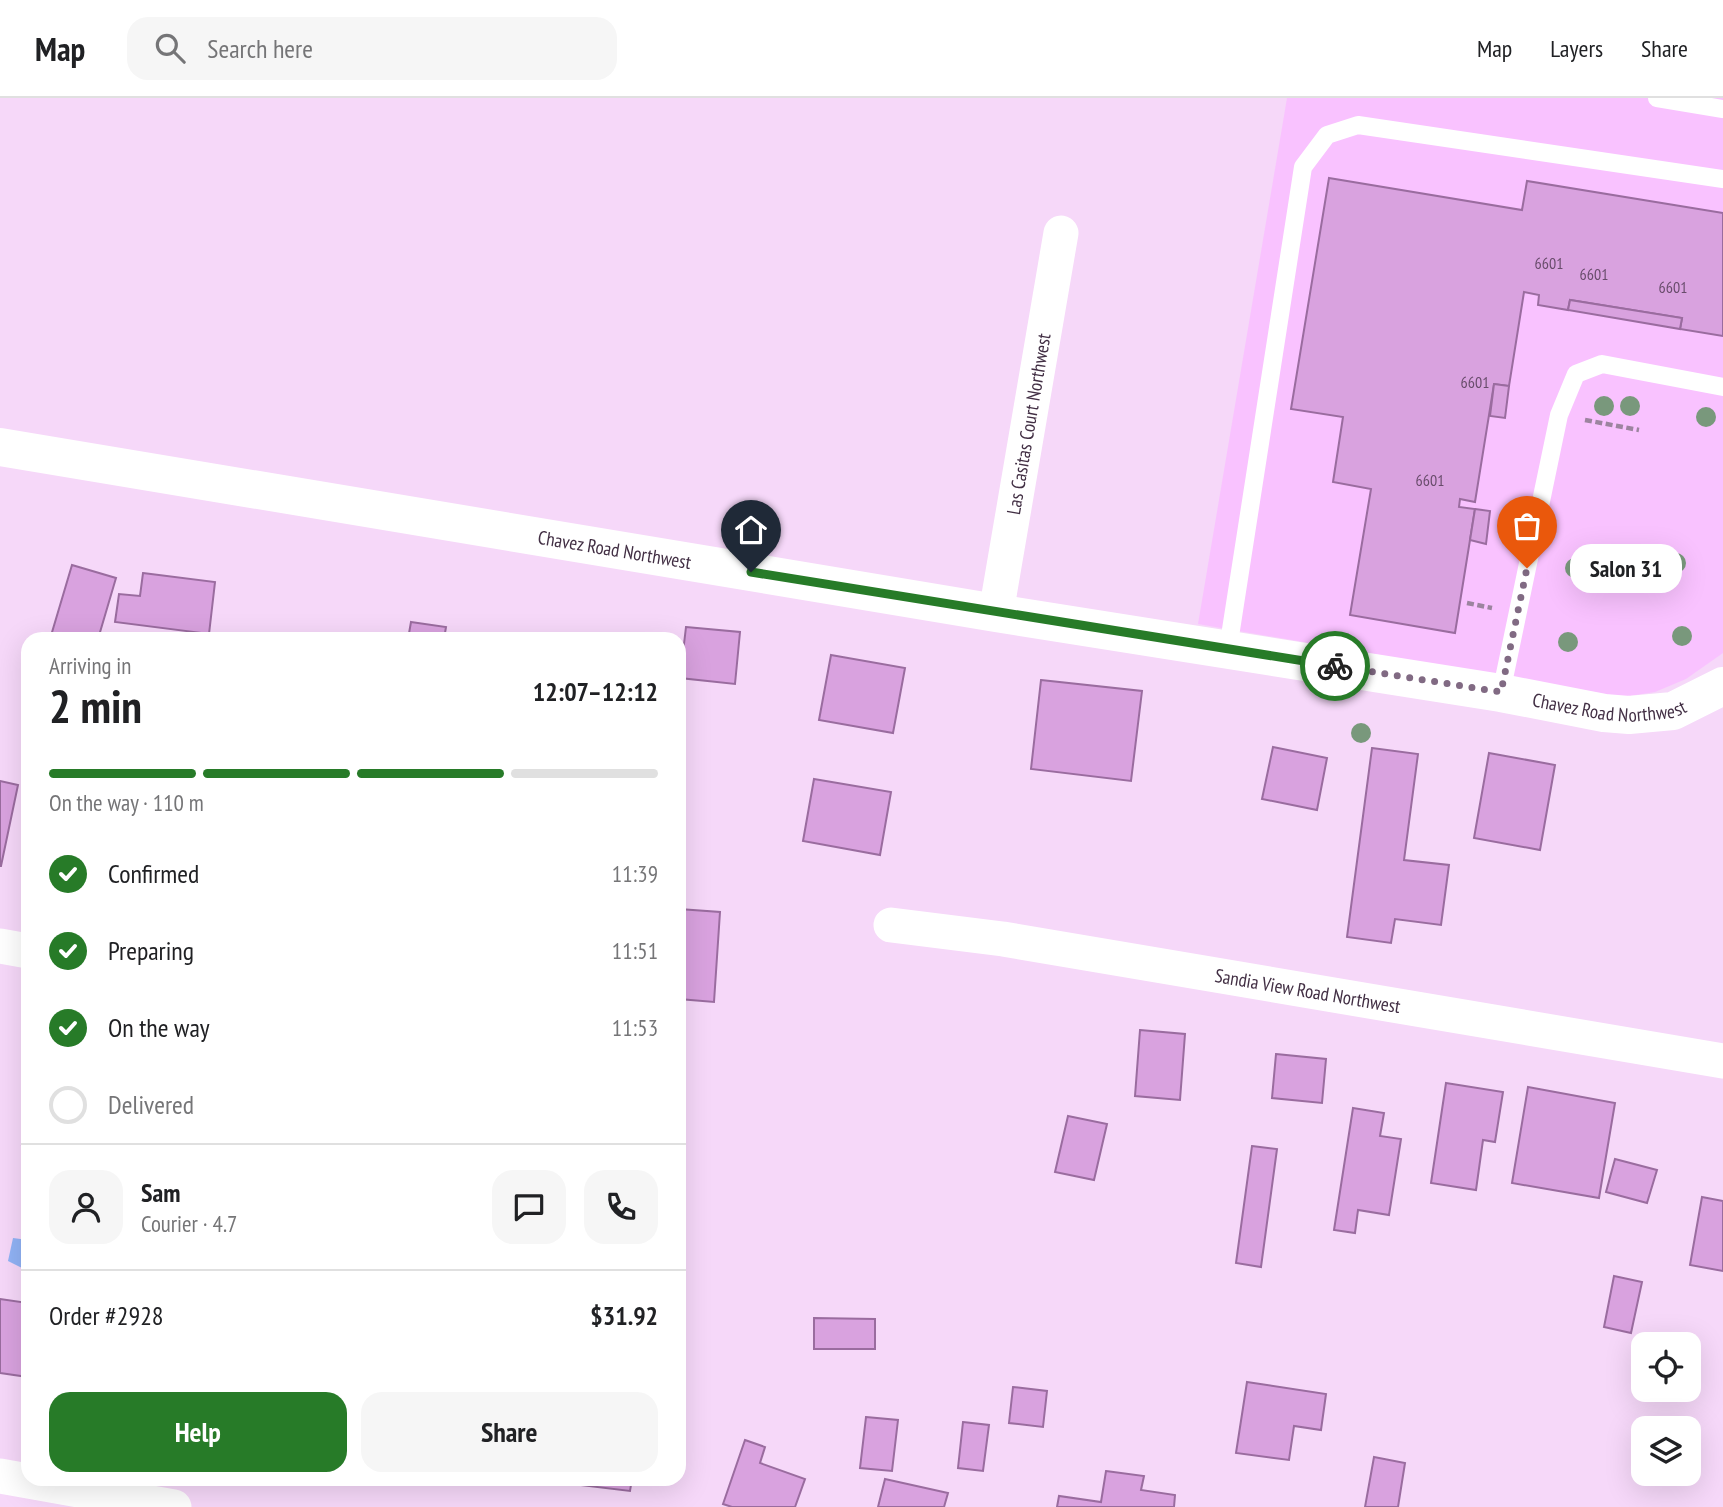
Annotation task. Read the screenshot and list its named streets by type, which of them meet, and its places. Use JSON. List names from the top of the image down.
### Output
{
  "streets": {
    "street": ["Las Casitas Court Northwest", "Chavez Road Northwest", "Sandia View Road Northwest"]
  },
  "crossings": [
    ["Las Casitas Court Northwest", "Chavez Road Northwest"]
  ],
  "places": ["Salon 31"],
  "house_numbers": [
    "6601",
    "6601",
    "6601",
    "6601",
    "6601"
  ],
  "page": {
    "header": "Map",
    "search": "Search here",
    "nav": ["Map", "Layers", "Share"],
    "bubble": "Salon 31",
    "heading": ["2 min", "Arriving in", "12:07–12:12"],
    "panel": [
      "Sam",
      "Courier · 4.7",
      "Order #2928",
      "$31.92"
    ],
    "bar": "On the way · 110 m",
    "list": [
      ["Confirmed", "11:39"],
      ["Preparing", "11:51"],
      ["On the way", "11:53"],
      "Delivered"
    ],
    "buttons": ["Help", "Share"]
  }
}
